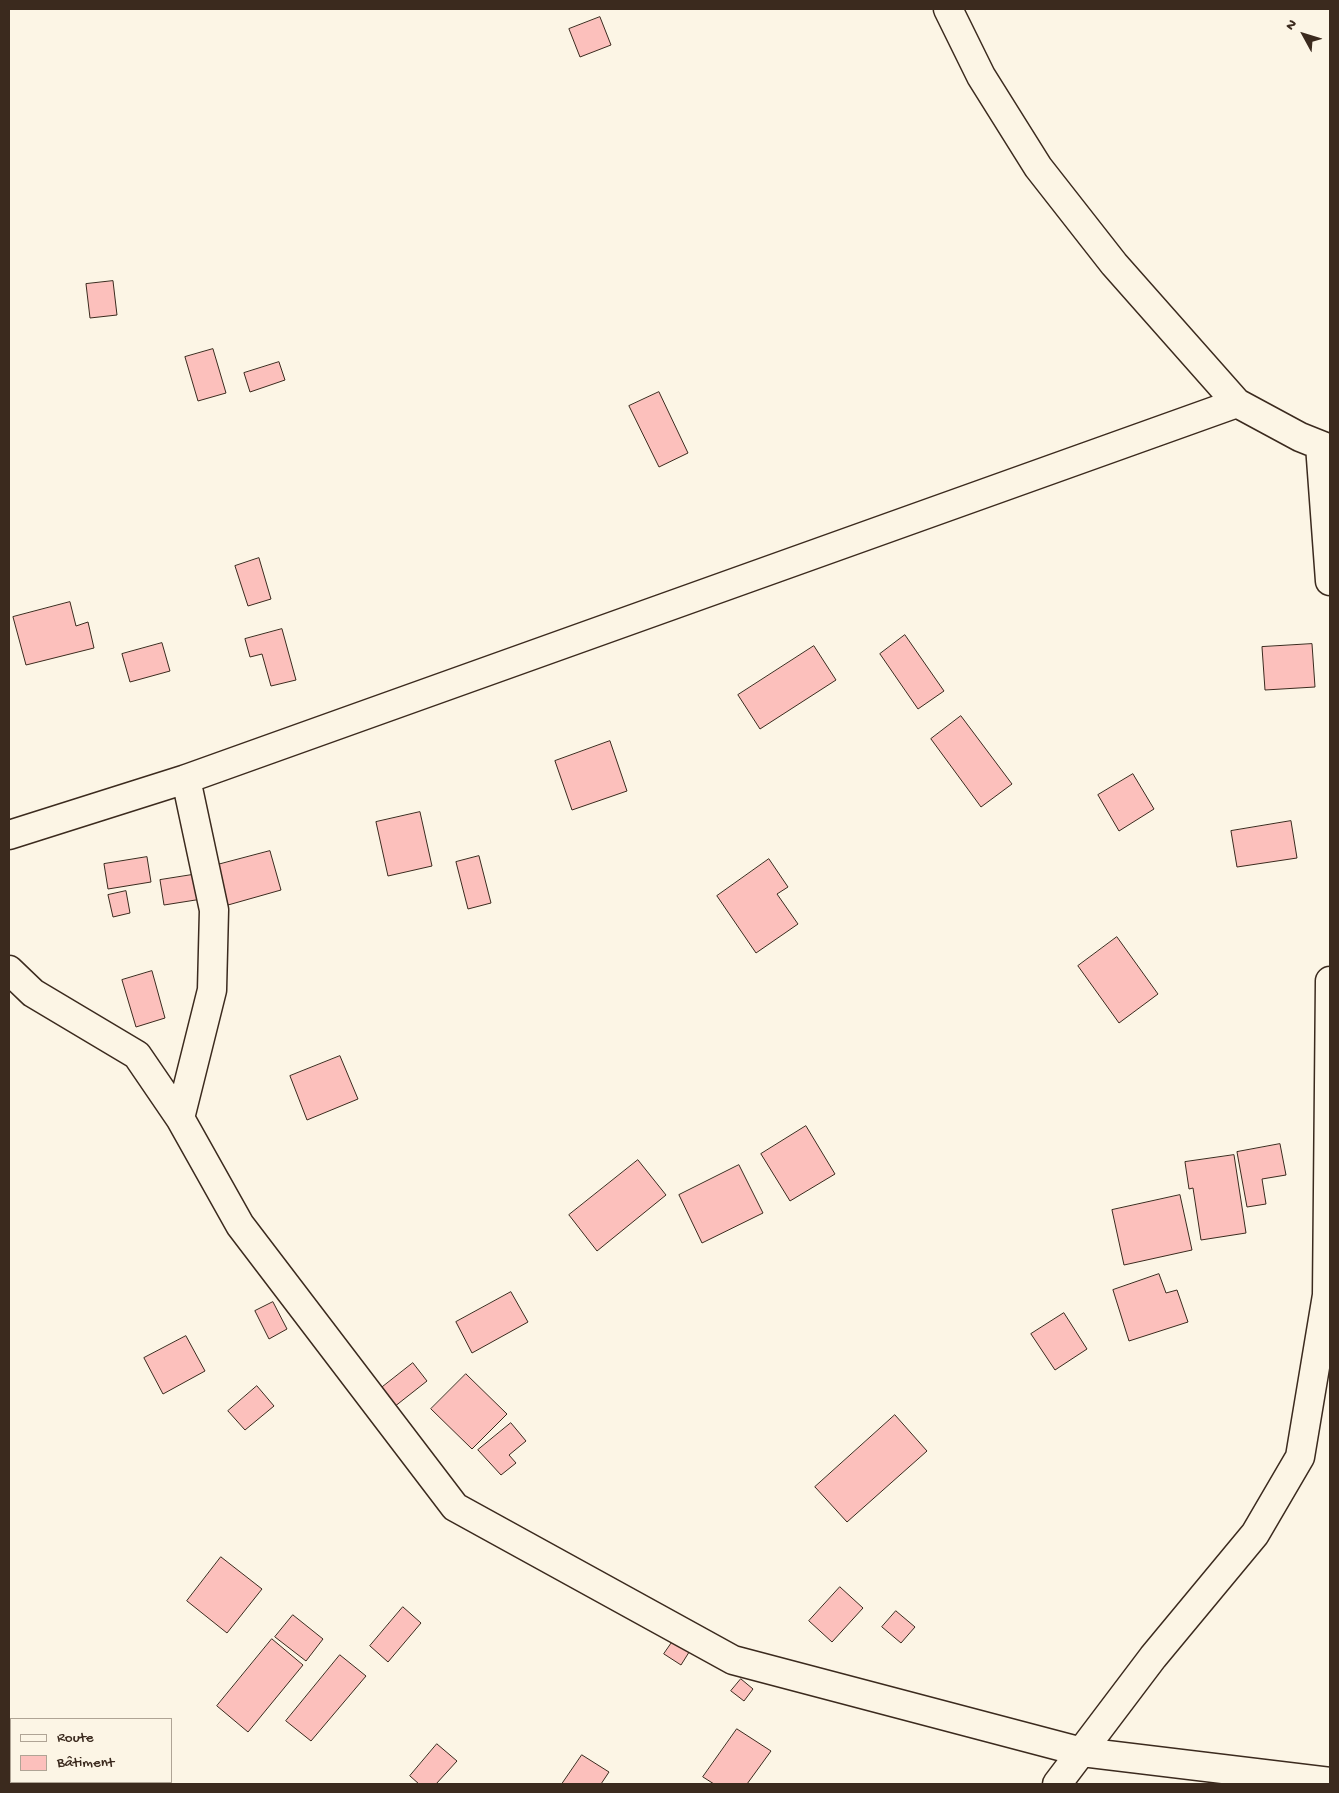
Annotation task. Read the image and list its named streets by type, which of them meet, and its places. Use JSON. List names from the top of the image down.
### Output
{
  "legend": ["Route", "Bâtiment"],
  "north": "top left"
}
